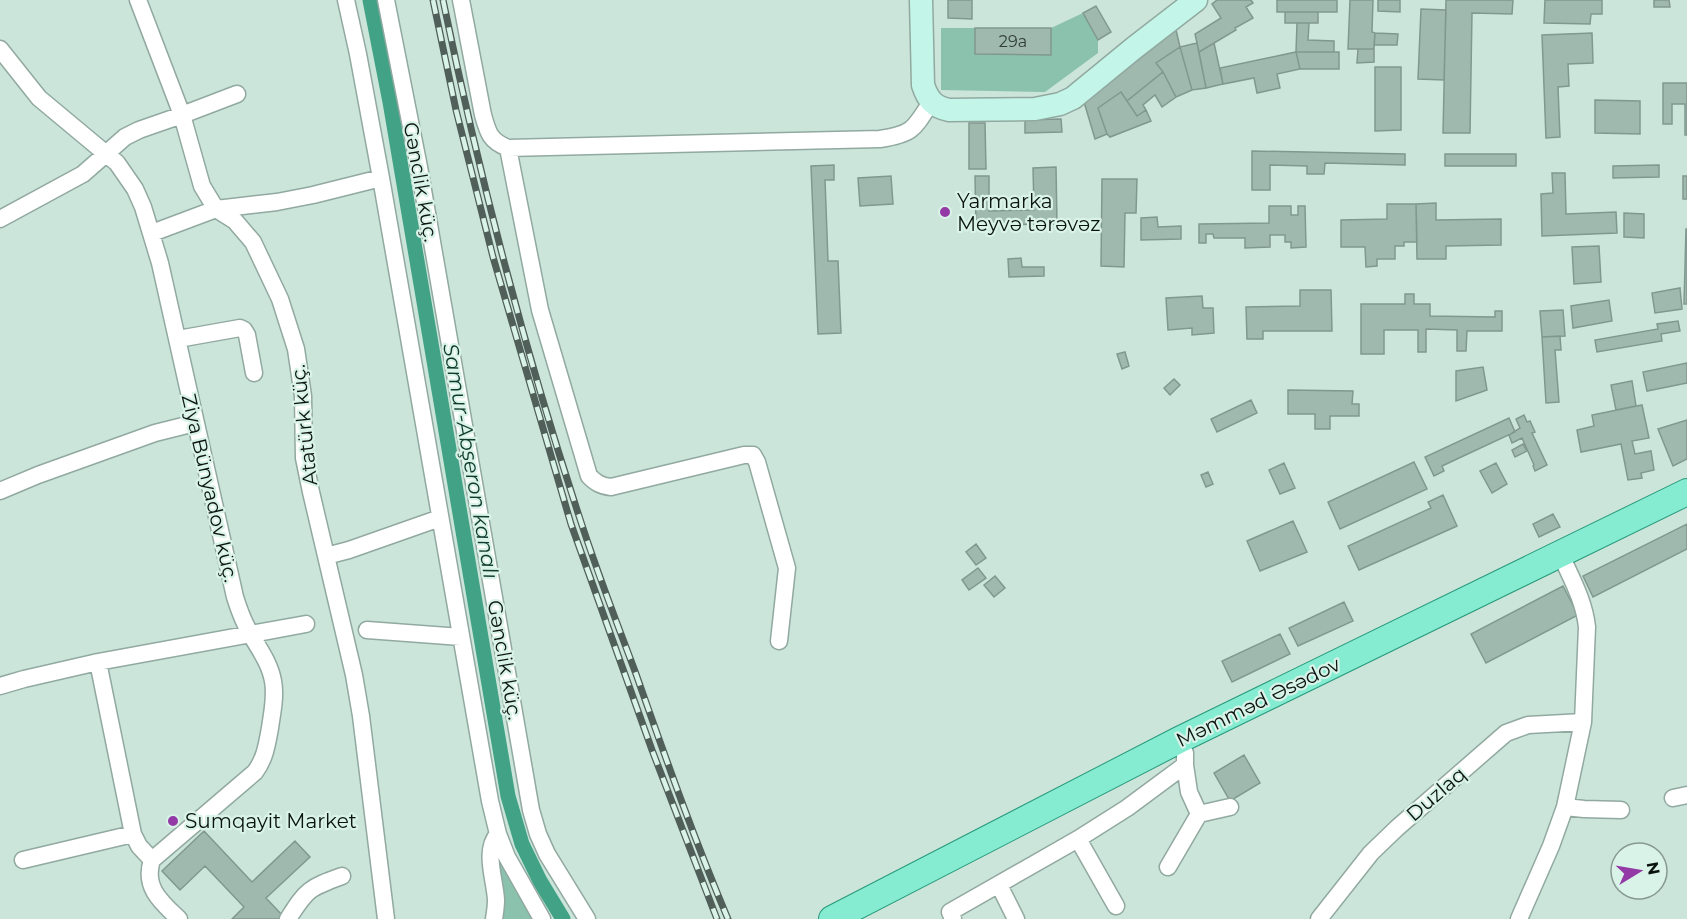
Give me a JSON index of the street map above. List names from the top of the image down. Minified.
{"streets":{"main road":["Məmməd Əsədov"],"street":["Gənclik küç.","Atatürk küç.","Ziya Bünyadov küç.","Duzlaq"]},"water":["Samur-Abşeron kanalı"],"places":["Yarmarka Meyvә tәrәvәz","Sumqayit Market"],"house_numbers":["29a"],"north":"right"}
